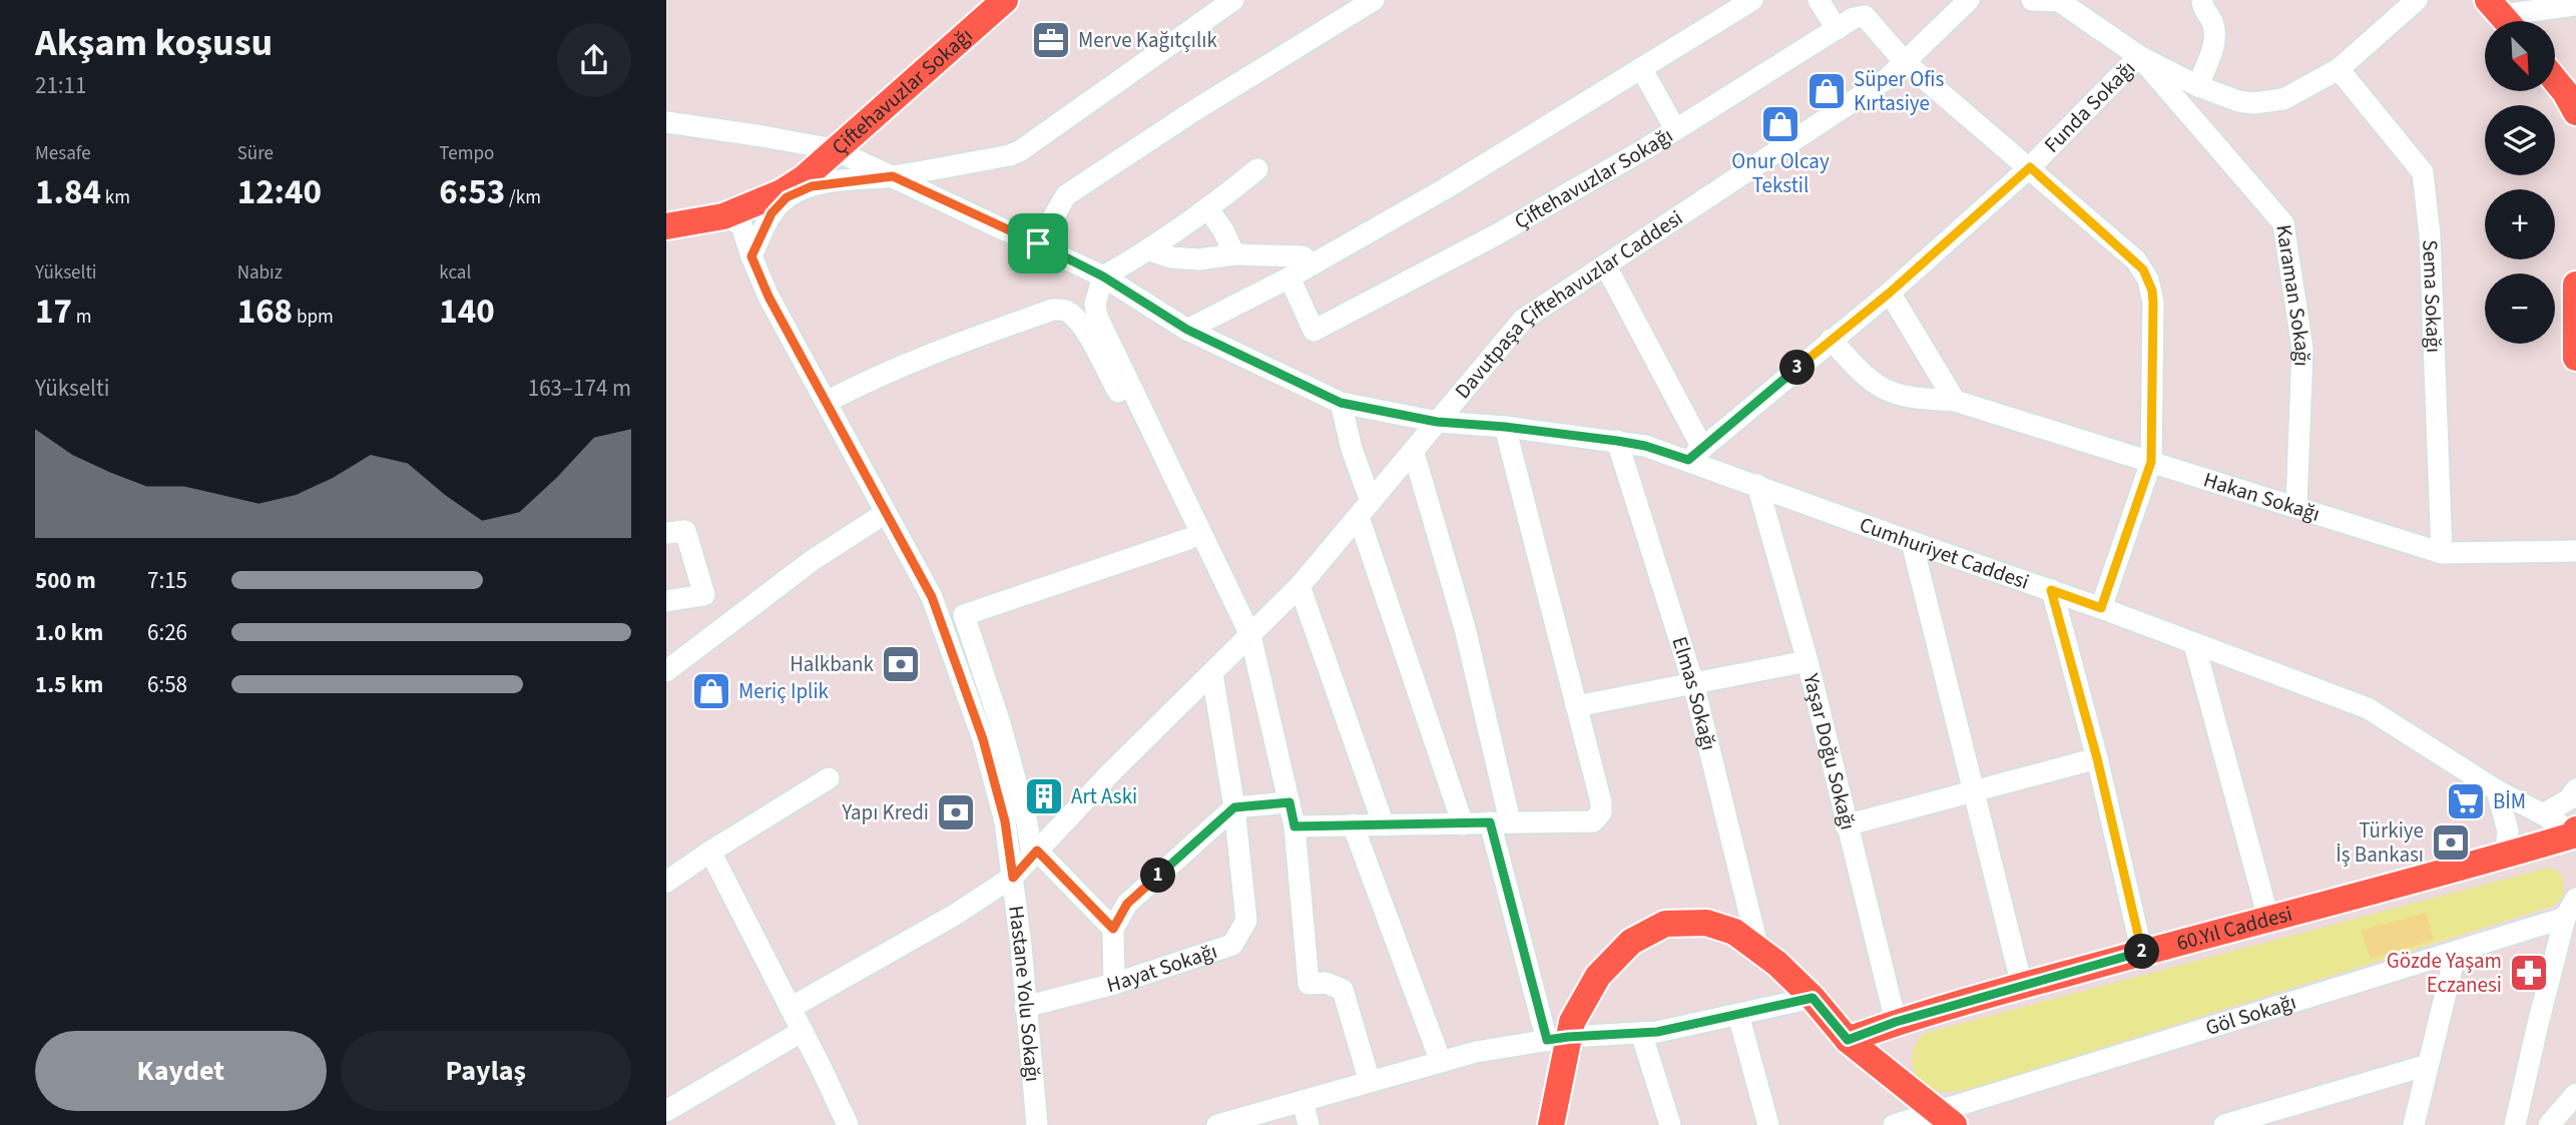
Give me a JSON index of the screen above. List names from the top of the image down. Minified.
{"streets":{"main road":["Çiftehavuzlar Sokağı","60.Yıl Caddesi"],"street":["Funda Sokağı","Sema Sokağı","Karaman Sokağı","Davutpaşa Çiftehavuzlar Caddesi","Hakan Sokağı","Cumhuriyet Caddesi","Elmas Sokağı","Yaşar Doğu Sokağı","Hayat Sokağı","Hastane Yolu Sokağı","Göl Sokağı"]},"crossings":[["Çiftehavuzlar Sokağı","Davutpaşa Çiftehavuzlar Caddesi"],["Çiftehavuzlar Sokağı","Cumhuriyet Caddesi"],["Çiftehavuzlar Sokağı","Hastane Yolu Sokağı"],["Funda Sokağı","Karaman Sokağı"],["Funda Sokağı","Hakan Sokağı"],["Funda Sokağı","Cumhuriyet Caddesi"],["Sema Sokağı","Hakan Sokağı"],["Karaman Sokağı","Hakan Sokağı"],["Davutpaşa Çiftehavuzlar Caddesi","Cumhuriyet Caddesi"],["Davutpaşa Çiftehavuzlar Caddesi","Hayat Sokağı"],["Davutpaşa Çiftehavuzlar Caddesi","Hastane Yolu Sokağı"],["Cumhuriyet Caddesi","Elmas Sokağı"],["Cumhuriyet Caddesi","Yaşar Doğu Sokağı"],["Cumhuriyet Caddesi","60.Yıl Caddesi"],["Yaşar Doğu Sokağı","60.Yıl Caddesi"],["Hayat Sokağı","Hastane Yolu Sokağı"]],"places":{"office":["Merve Kağıtçılık"],"shop":["Süper Ofis Kırtasiye","Onur Olcay Tekstil","Meriç Iplik"],"bank":["Halkbank","Yapı Kredi","Türkiye İş Bankası"],"building":["Art Aski"],"supermarket":["BİM"],"pharmacy":["Gözde Yaşam Eczanesi"]},"north":"bottom right","page":{"heading":["Akşam koşusu","21:11"],"map_buttons":["+","−"],"stats":[["Mesafe","1.84 km"],["Süre","12:40"],["Tempo","6:53 /km"],["Yükselti","17 m"],["Nabız","168 bpm"],["kcal","140"]],"pins":["3","1","2"],"chart":["Yükselti","163–174 m"],"list":[{"name":"500 m","note":"7:15"},{"name":"1.0 km","note":"6:26"},{"name":"1.5 km","note":"6:58"}],"buttons":["Kaydet","Paylaş"]}}
